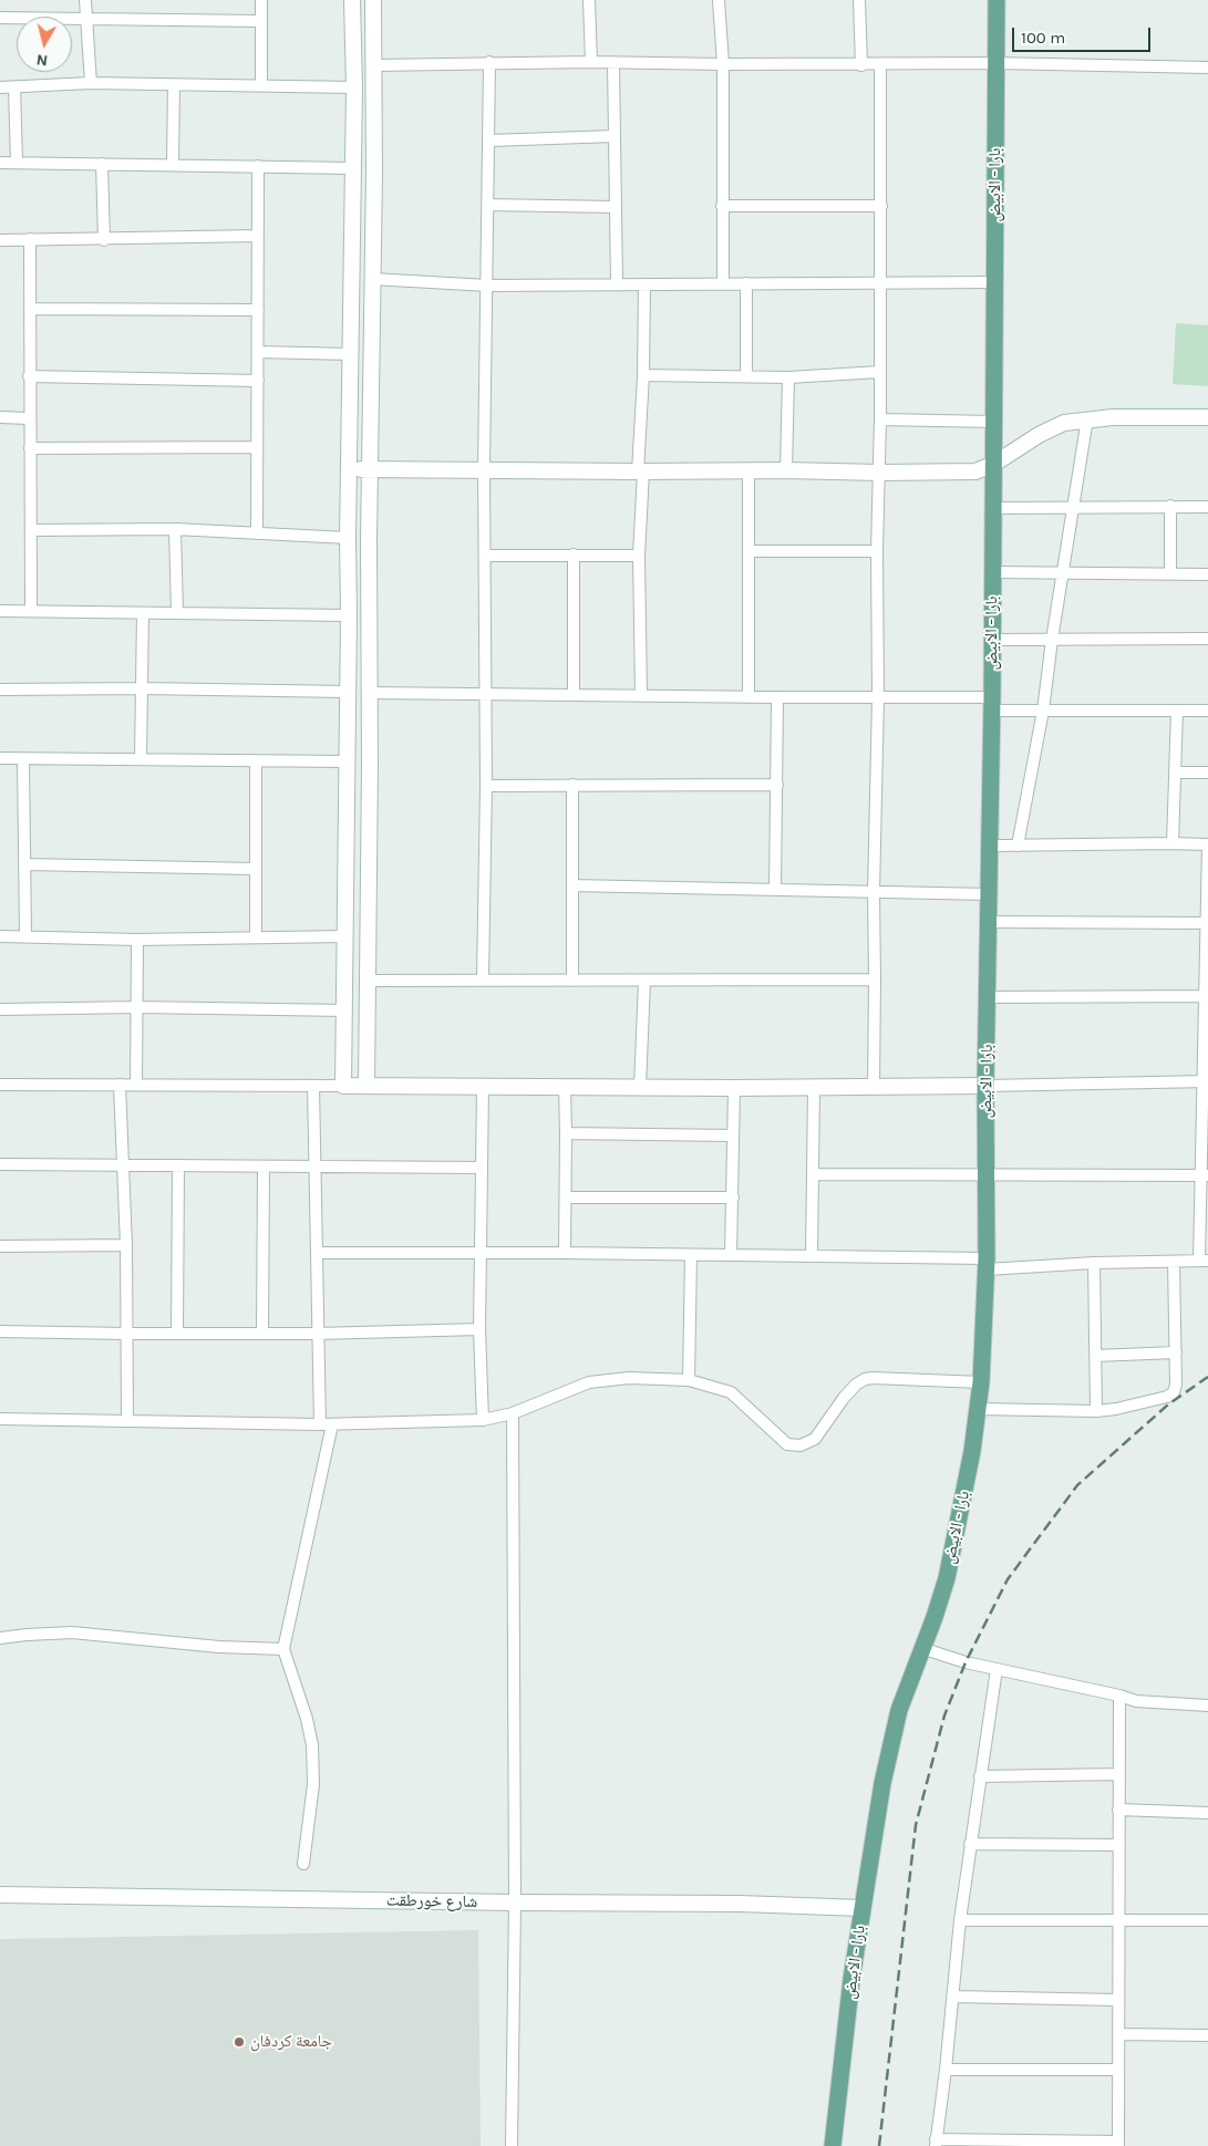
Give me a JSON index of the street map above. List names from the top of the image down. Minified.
{"streets":{"main road":["بارا - الابيض","شارع خورطقت"]},"crossings":[["بارا - الابيض","شارع خورطقت"]],"places":["جامعة كردفان"],"scale_bar":"100 m","north":"bottom"}
